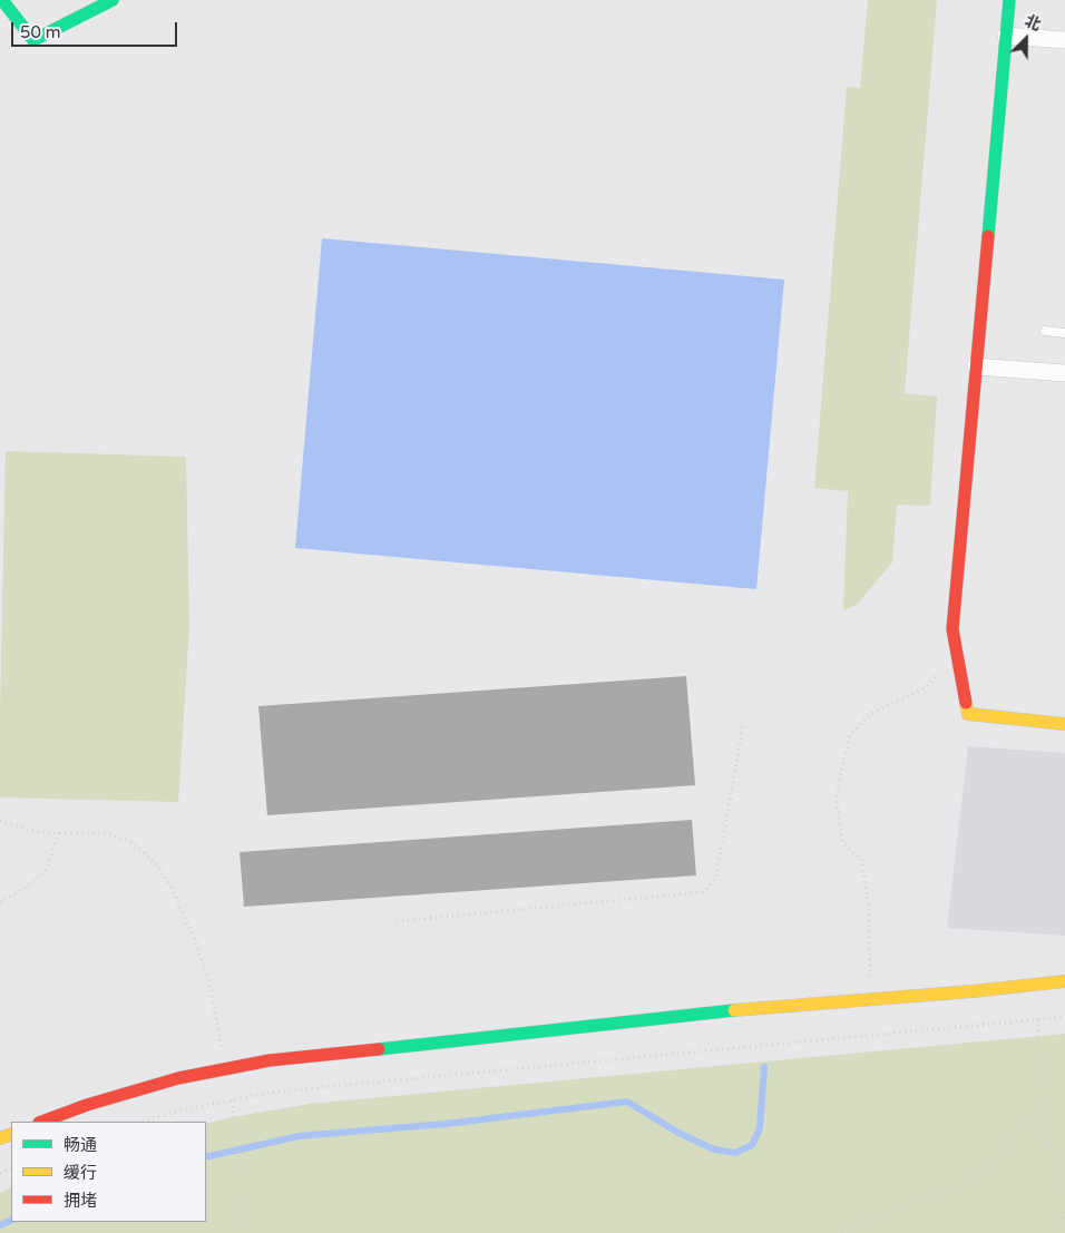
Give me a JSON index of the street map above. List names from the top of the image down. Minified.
{"legend":["畅通","缓行","拥堵"],"scale_bar":"50 m","north":"top right"}
